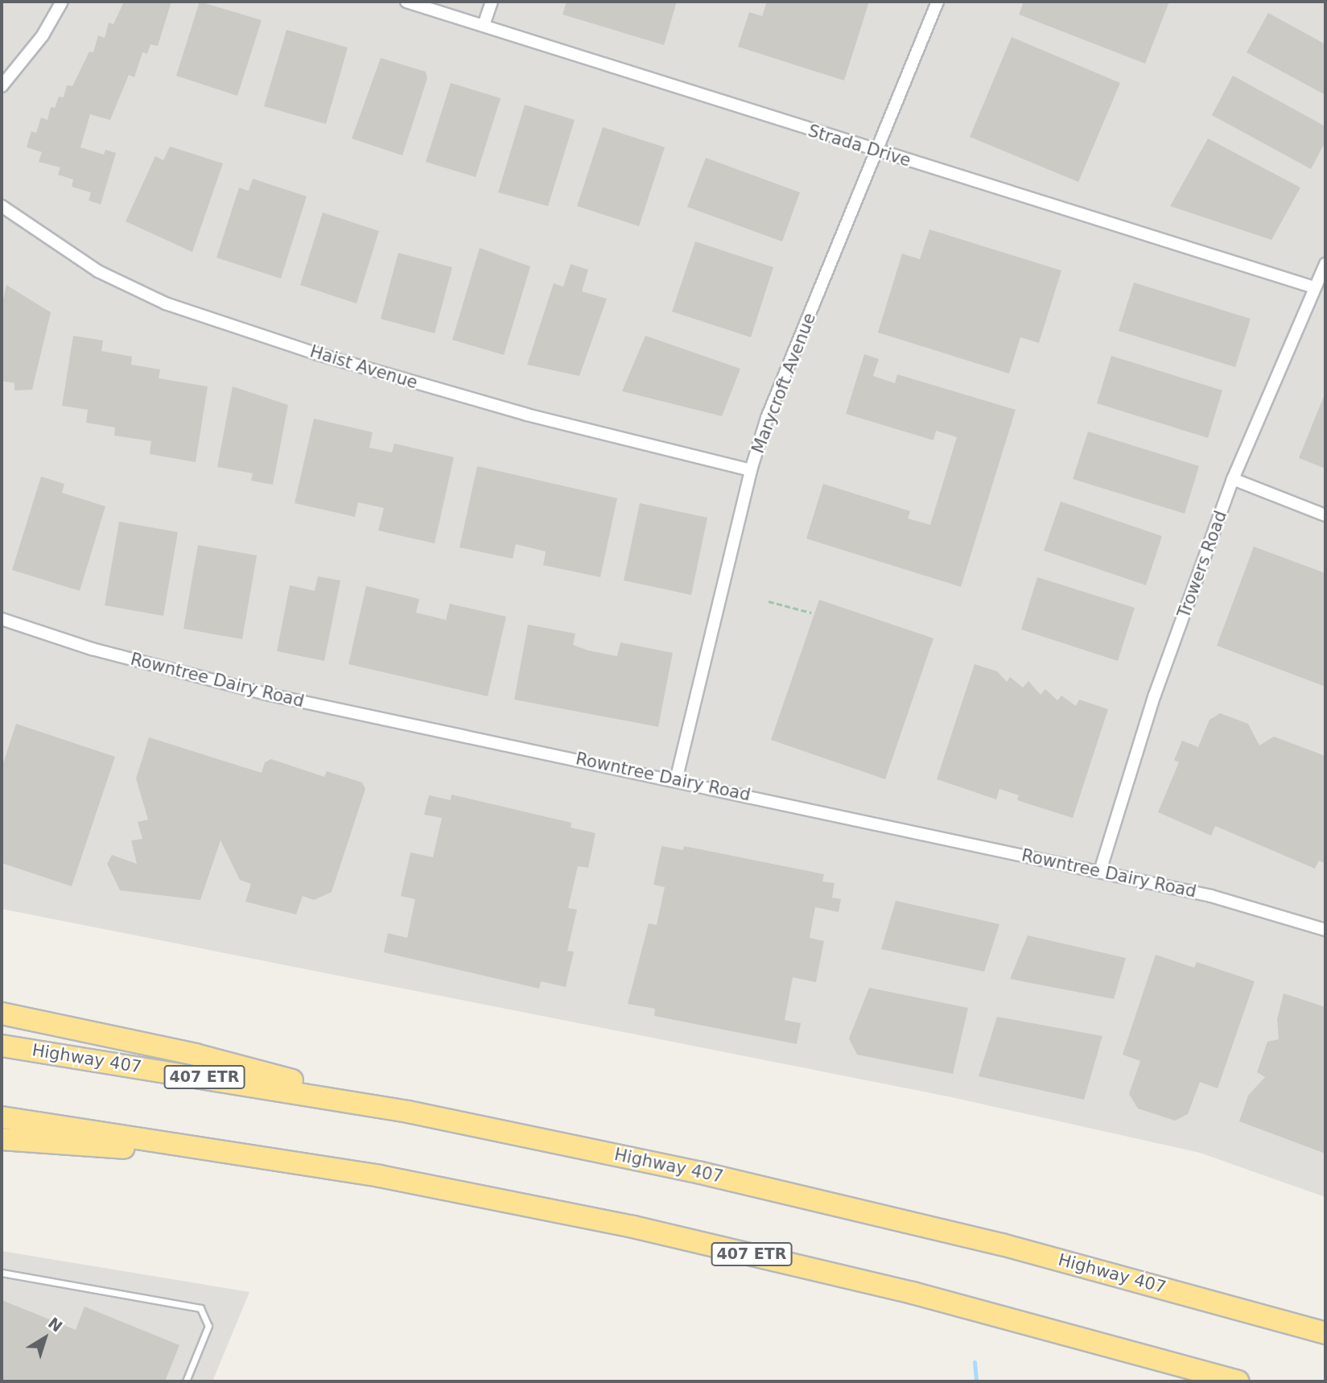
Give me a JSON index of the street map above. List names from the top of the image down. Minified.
{"streets":{"highway":["Highway 407","407 ETR"],"street":["Strada Drive","Haist Avenue","Marycroft Avenue","Trowers Road","Rowntree Dairy Road"]},"crossings":[["Strada Drive","Marycroft Avenue"],["Strada Drive","Trowers Road"],["Haist Avenue","Marycroft Avenue"],["Marycroft Avenue","Rowntree Dairy Road"],["Trowers Road","Rowntree Dairy Road"]],"north":"top right"}
